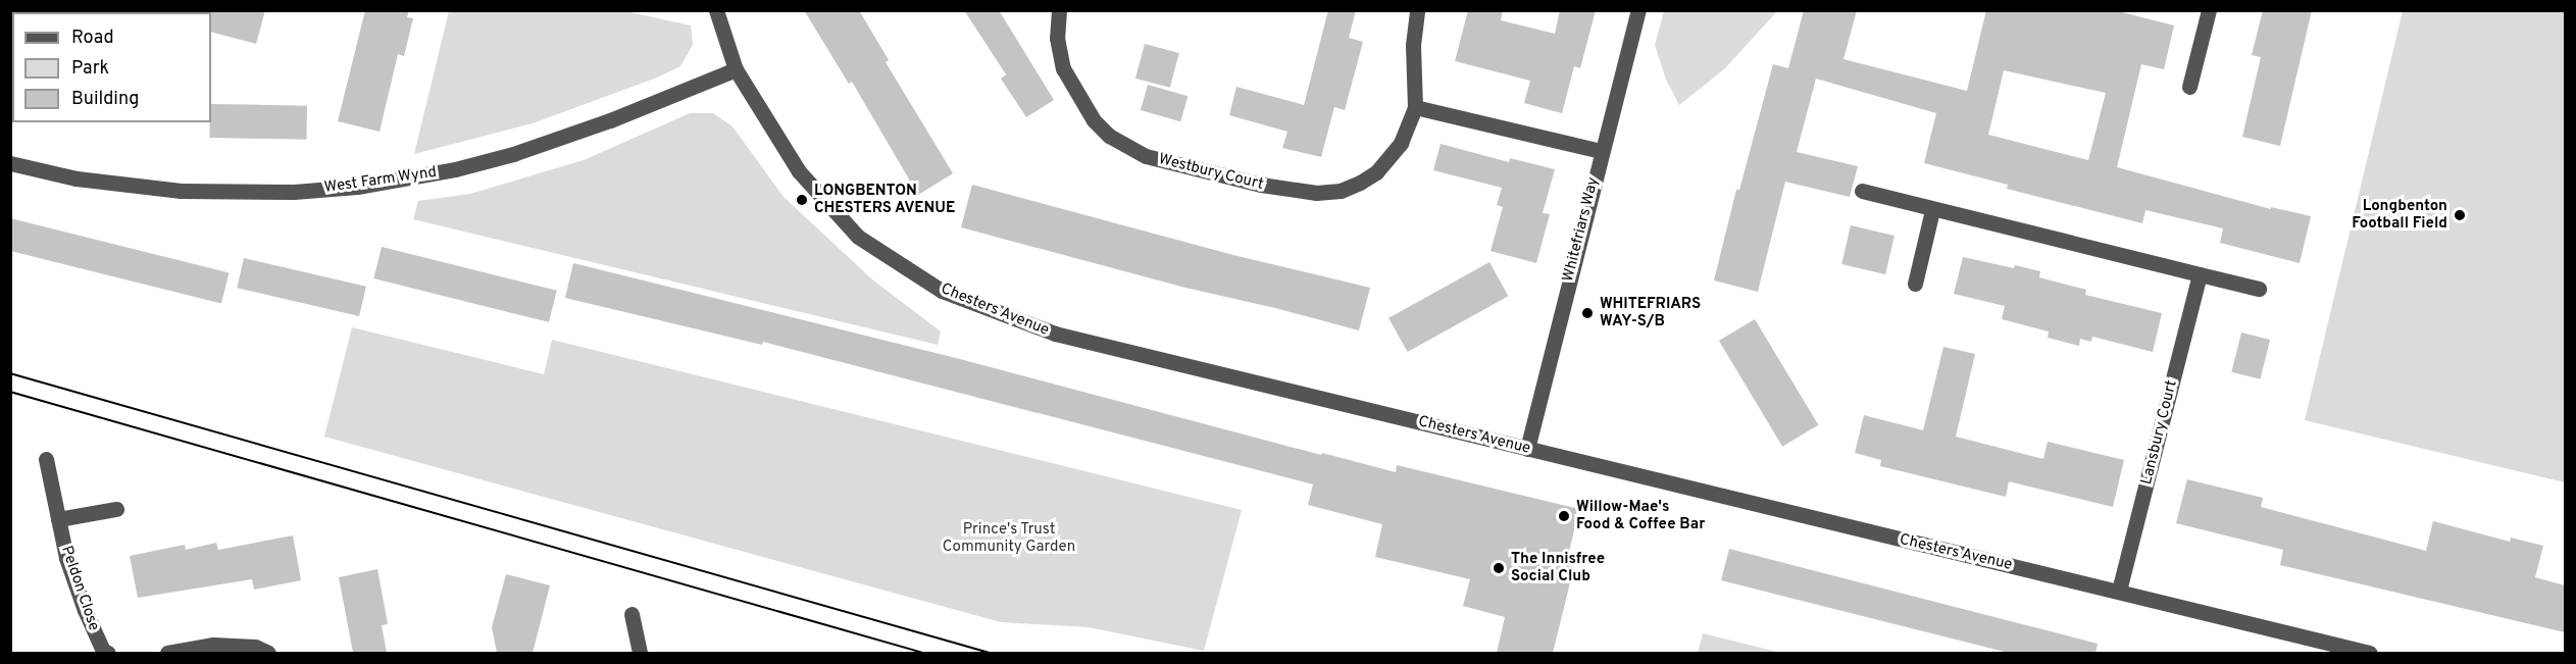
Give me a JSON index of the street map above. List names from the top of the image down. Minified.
{"streets":{"street":["Westbury Court","West Farm Wynd","Whitefriars Way","Chesters Avenue","Lansbury Court","Peldon Close"]},"crossings":[["West Farm Wynd","Chesters Avenue"],["Whitefriars Way","Chesters Avenue"],["Chesters Avenue","Lansbury Court"]],"parks":["Prince's Trust Community Garden"],"places":["LONGBENTON CHESTERS AVENUE","Longbenton Football Field","WHITEFRIARS WAY-S/B","Willow-Mae's Food & Coffee Bar","The Innisfree Social Club"],"legend":["Road","Park","Building"]}
